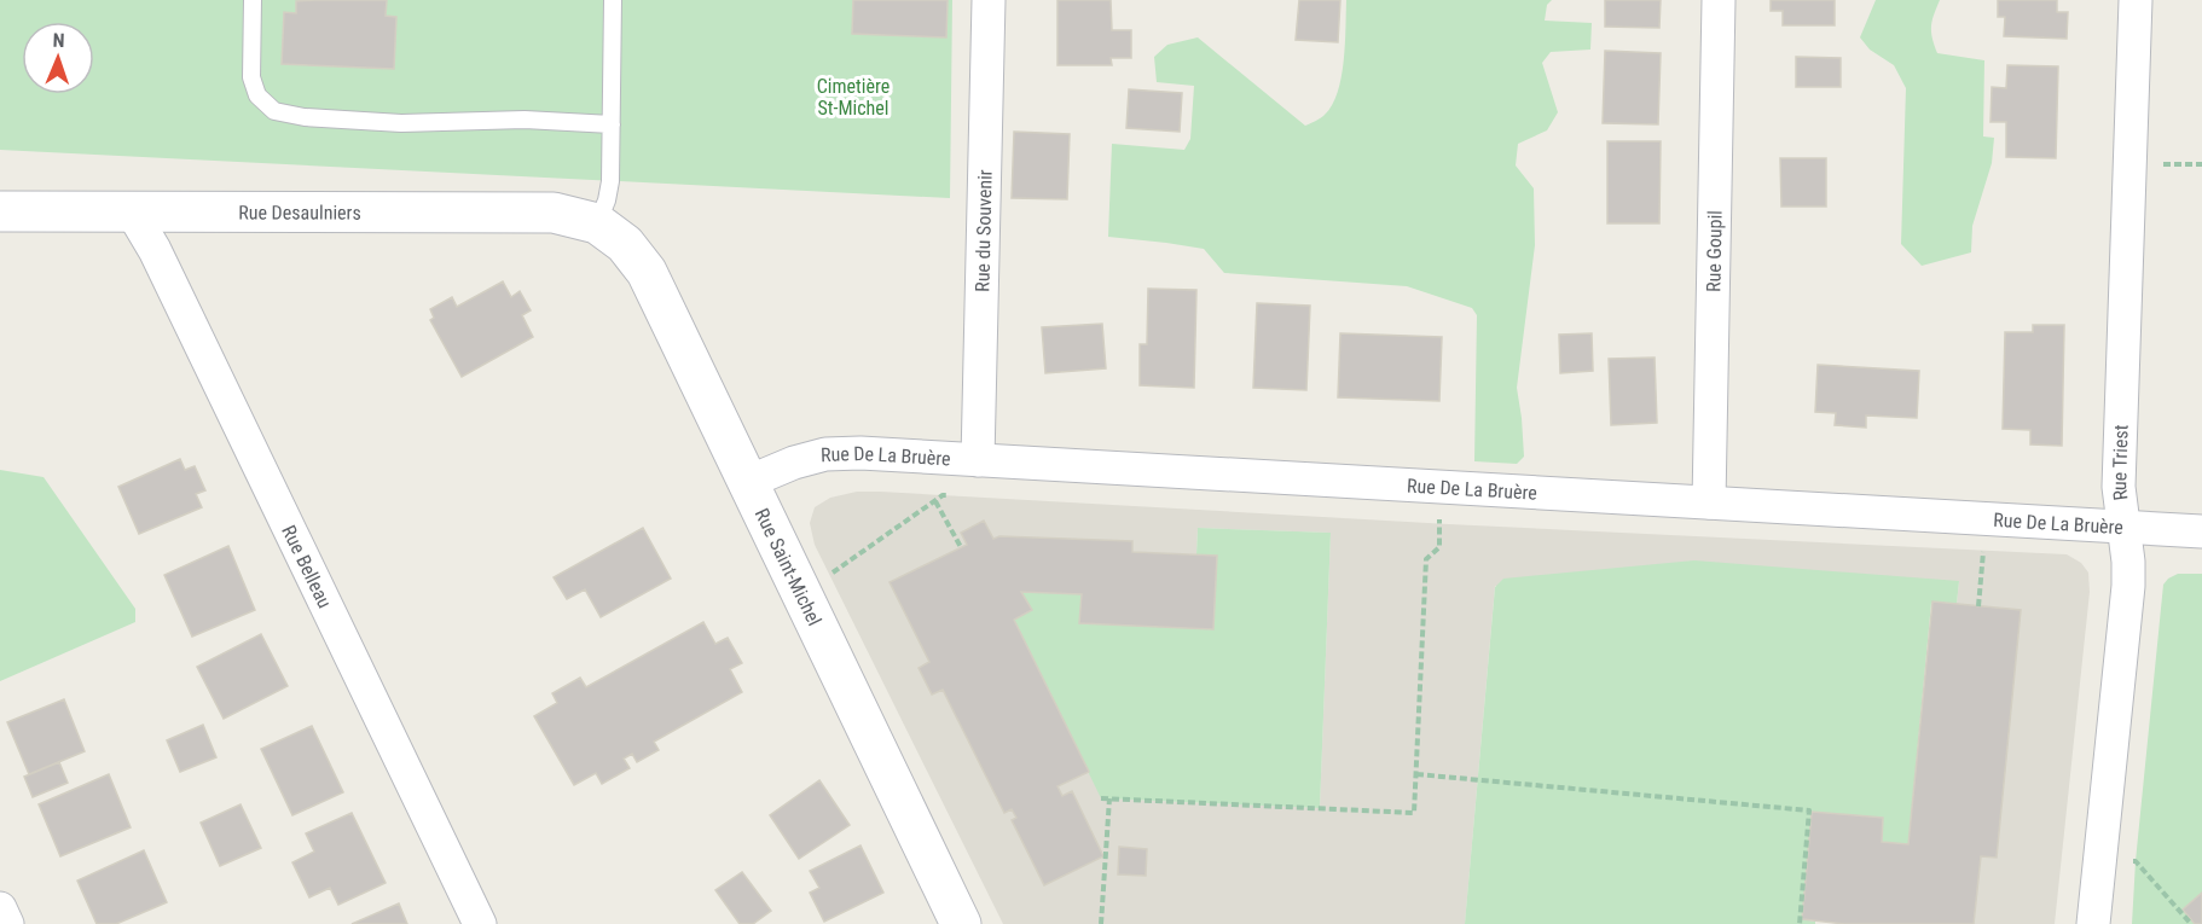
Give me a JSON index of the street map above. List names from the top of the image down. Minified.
{"streets":{"street":["Rue Desaulniers","Rue du Souvenir","Rue Goupil","Rue De La Bruère","Rue Triest","Rue Belleau","Rue Saint-Michel"]},"crossings":[["Rue Desaulniers","Rue Belleau"],["Rue Desaulniers","Rue Saint-Michel"],["Rue du Souvenir","Rue De La Bruère"],["Rue Goupil","Rue De La Bruère"],["Rue De La Bruère","Rue Triest"],["Rue De La Bruère","Rue Saint-Michel"]],"parks":["Cimetière St-Michel"],"north":"top"}
